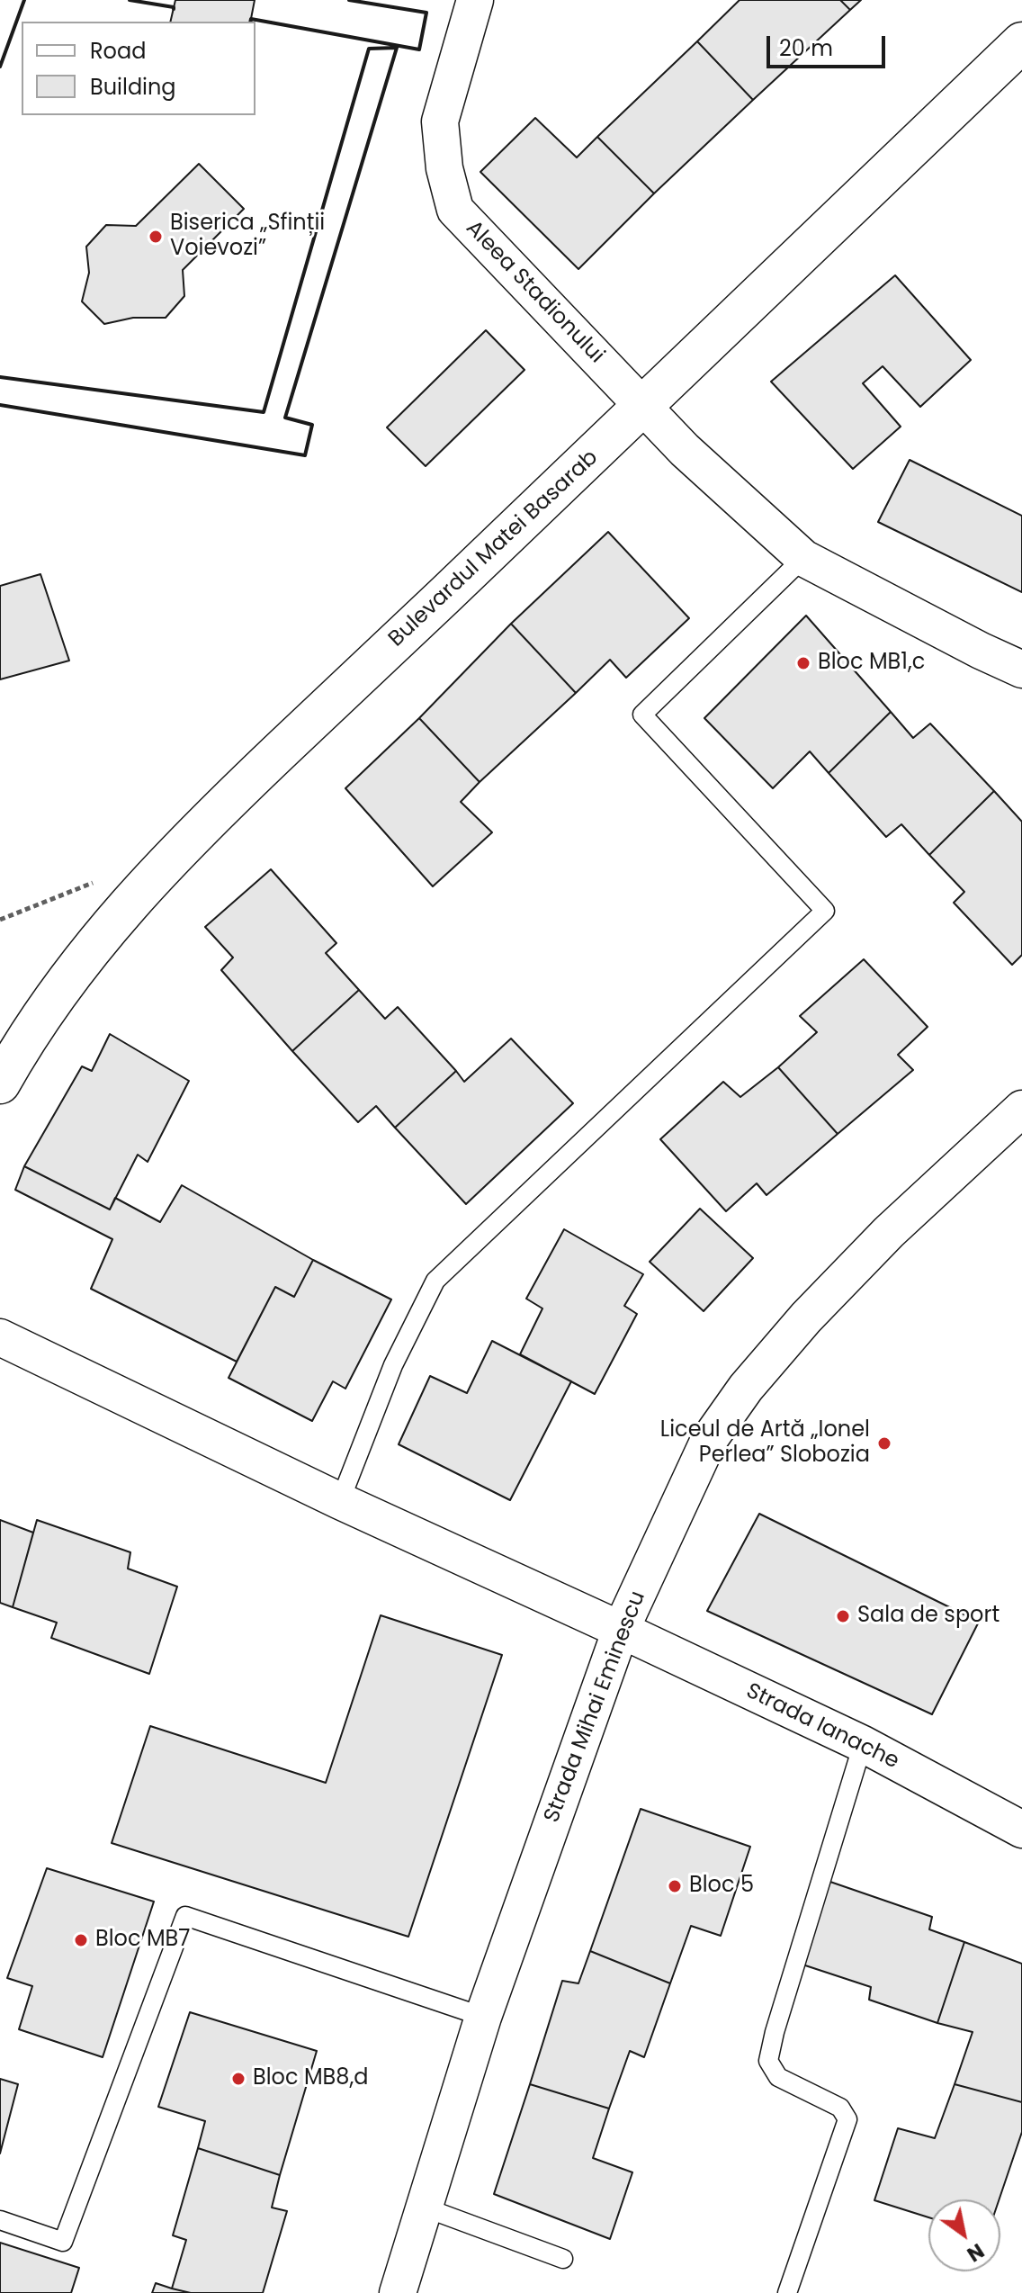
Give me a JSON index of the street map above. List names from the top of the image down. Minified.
{"streets":{"main road":["Bulevardul Matei Basarab"],"street":["Aleea Stadionului","Strada Mihai Eminescu","Strada Ianache"]},"crossings":[["Aleea Stadionului","Bulevardul Matei Basarab"],["Strada Mihai Eminescu","Strada Ianache"]],"places":["Biserica „Sfinții Voievozi”","Bloc MB1,c","Liceul de Artă „Ionel Perlea” Slobozia","Sala de sport","Bloc 5","Bloc MB7","Bloc MB8,d"],"legend":["Road","Building"],"scale_bar":"20 m","north":"bottom right"}
